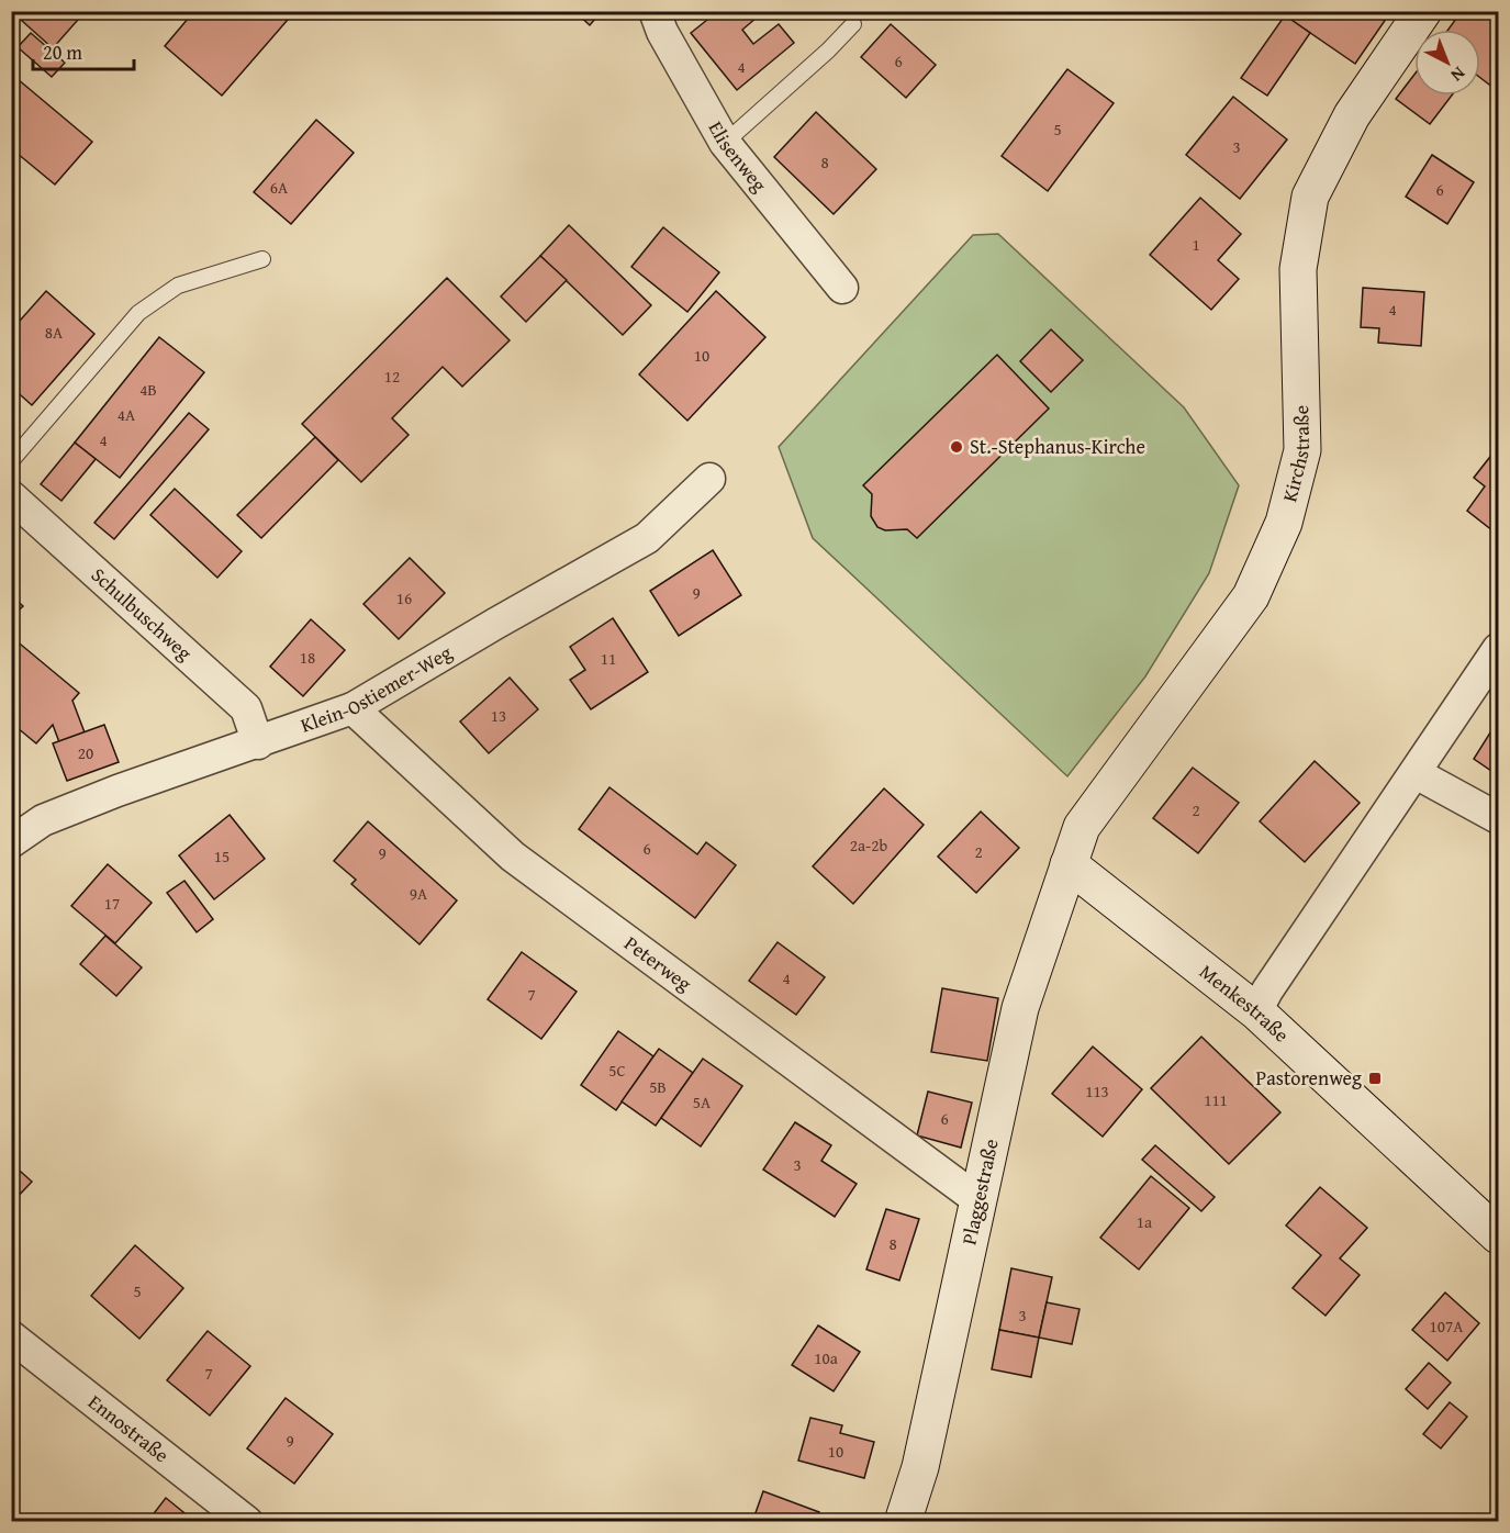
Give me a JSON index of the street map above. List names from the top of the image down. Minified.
{"streets":{"street":["Elisenweg","Kirchstraße","Schulbuschweg","Klein-Ostiemer-Weg","Peterweg","Menkestraße","Plaggestraße","Ennostraße"]},"crossings":[["Kirchstraße","Menkestraße"],["Kirchstraße","Plaggestraße"],["Schulbuschweg","Klein-Ostiemer-Weg"],["Klein-Ostiemer-Weg","Peterweg"],["Peterweg","Plaggestraße"],["Menkestraße","Plaggestraße"]],"places":{"other":["St.-Stephanus-Kirche"],"transit":["Pastorenweg"]},"house_numbers":["6","4","5","3","8","6A","6","1","4","8A","10","12","4B","4A","4","9","16","18","11","13","20","2","2a-2b","6","2","9","15","9A","17","4","7","5C","5B","113","111","5A","6","3","1a","8","5","3","107A","10a","7","9","10"],"scale_bar":"20 m","north":"bottom right"}
